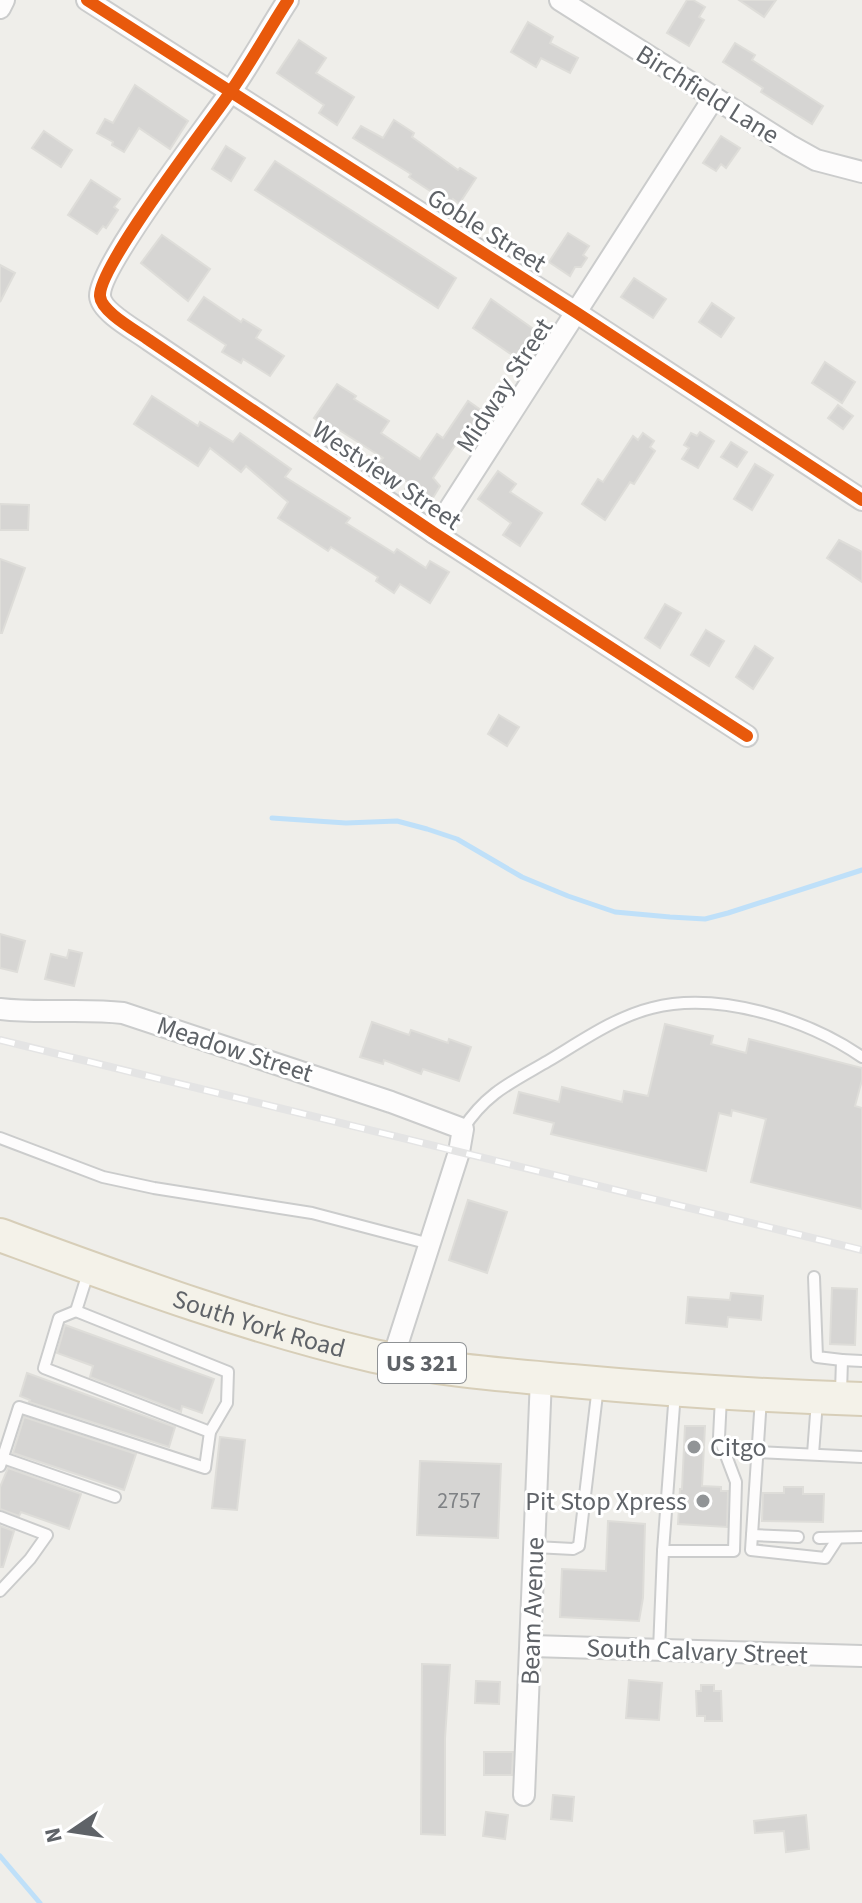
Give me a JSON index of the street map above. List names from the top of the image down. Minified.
{"streets":{"main road":["South York Road","US 321"],"street":["Birchfield Lane","Goble Street","Midway Street","Westview Street","Meadow Street","Beam Avenue","South Calvary Street"]},"crossings":[["Birchfield Lane","Midway Street"],["Goble Street","Midway Street"],["Goble Street","Westview Street"],["Midway Street","Westview Street"],["South York Road","Beam Avenue"],["Beam Avenue","South Calvary Street"]],"places":["Citgo","Pit Stop Xpress"],"house_numbers":["2757"],"north":"left"}
